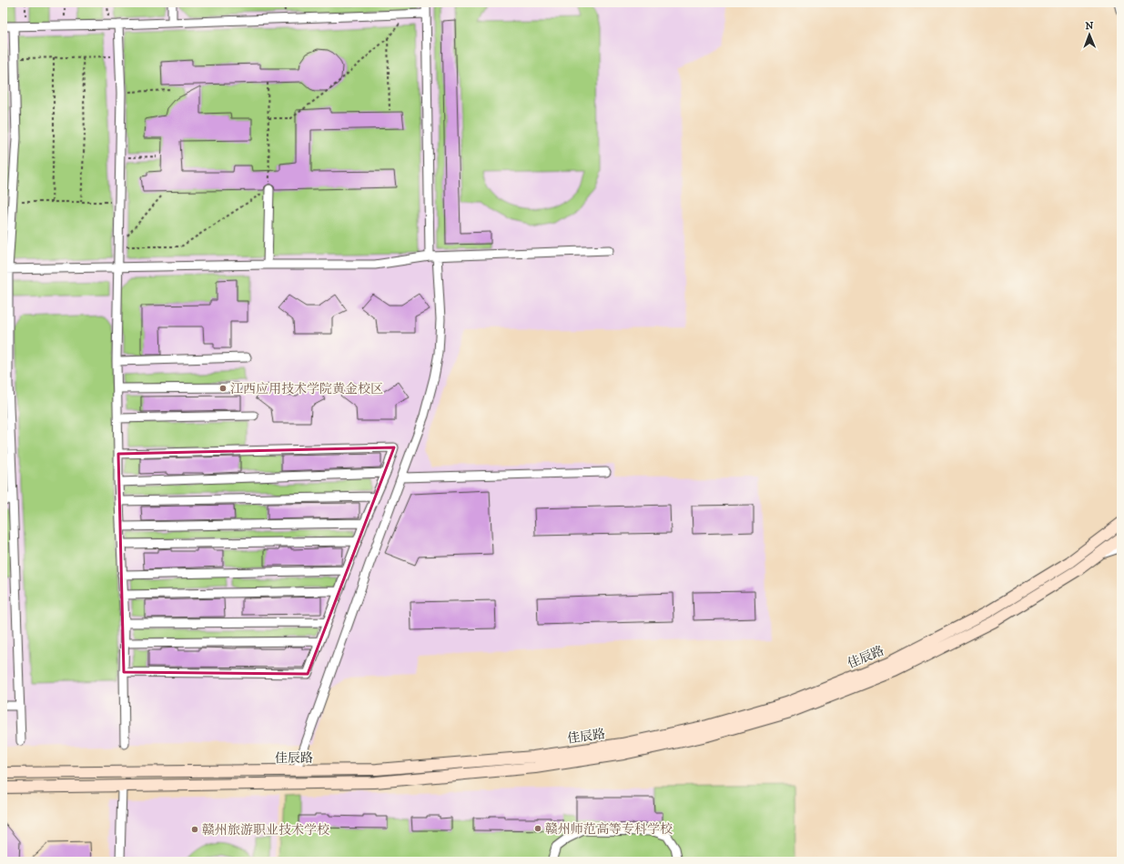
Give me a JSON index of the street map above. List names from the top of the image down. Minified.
{"streets":{"main road":["佳辰路"]},"places":["江西应用技术学院黄金校区","赣州师范高等专科学校","赣州旅游职业技术学校"],"north":"top"}
